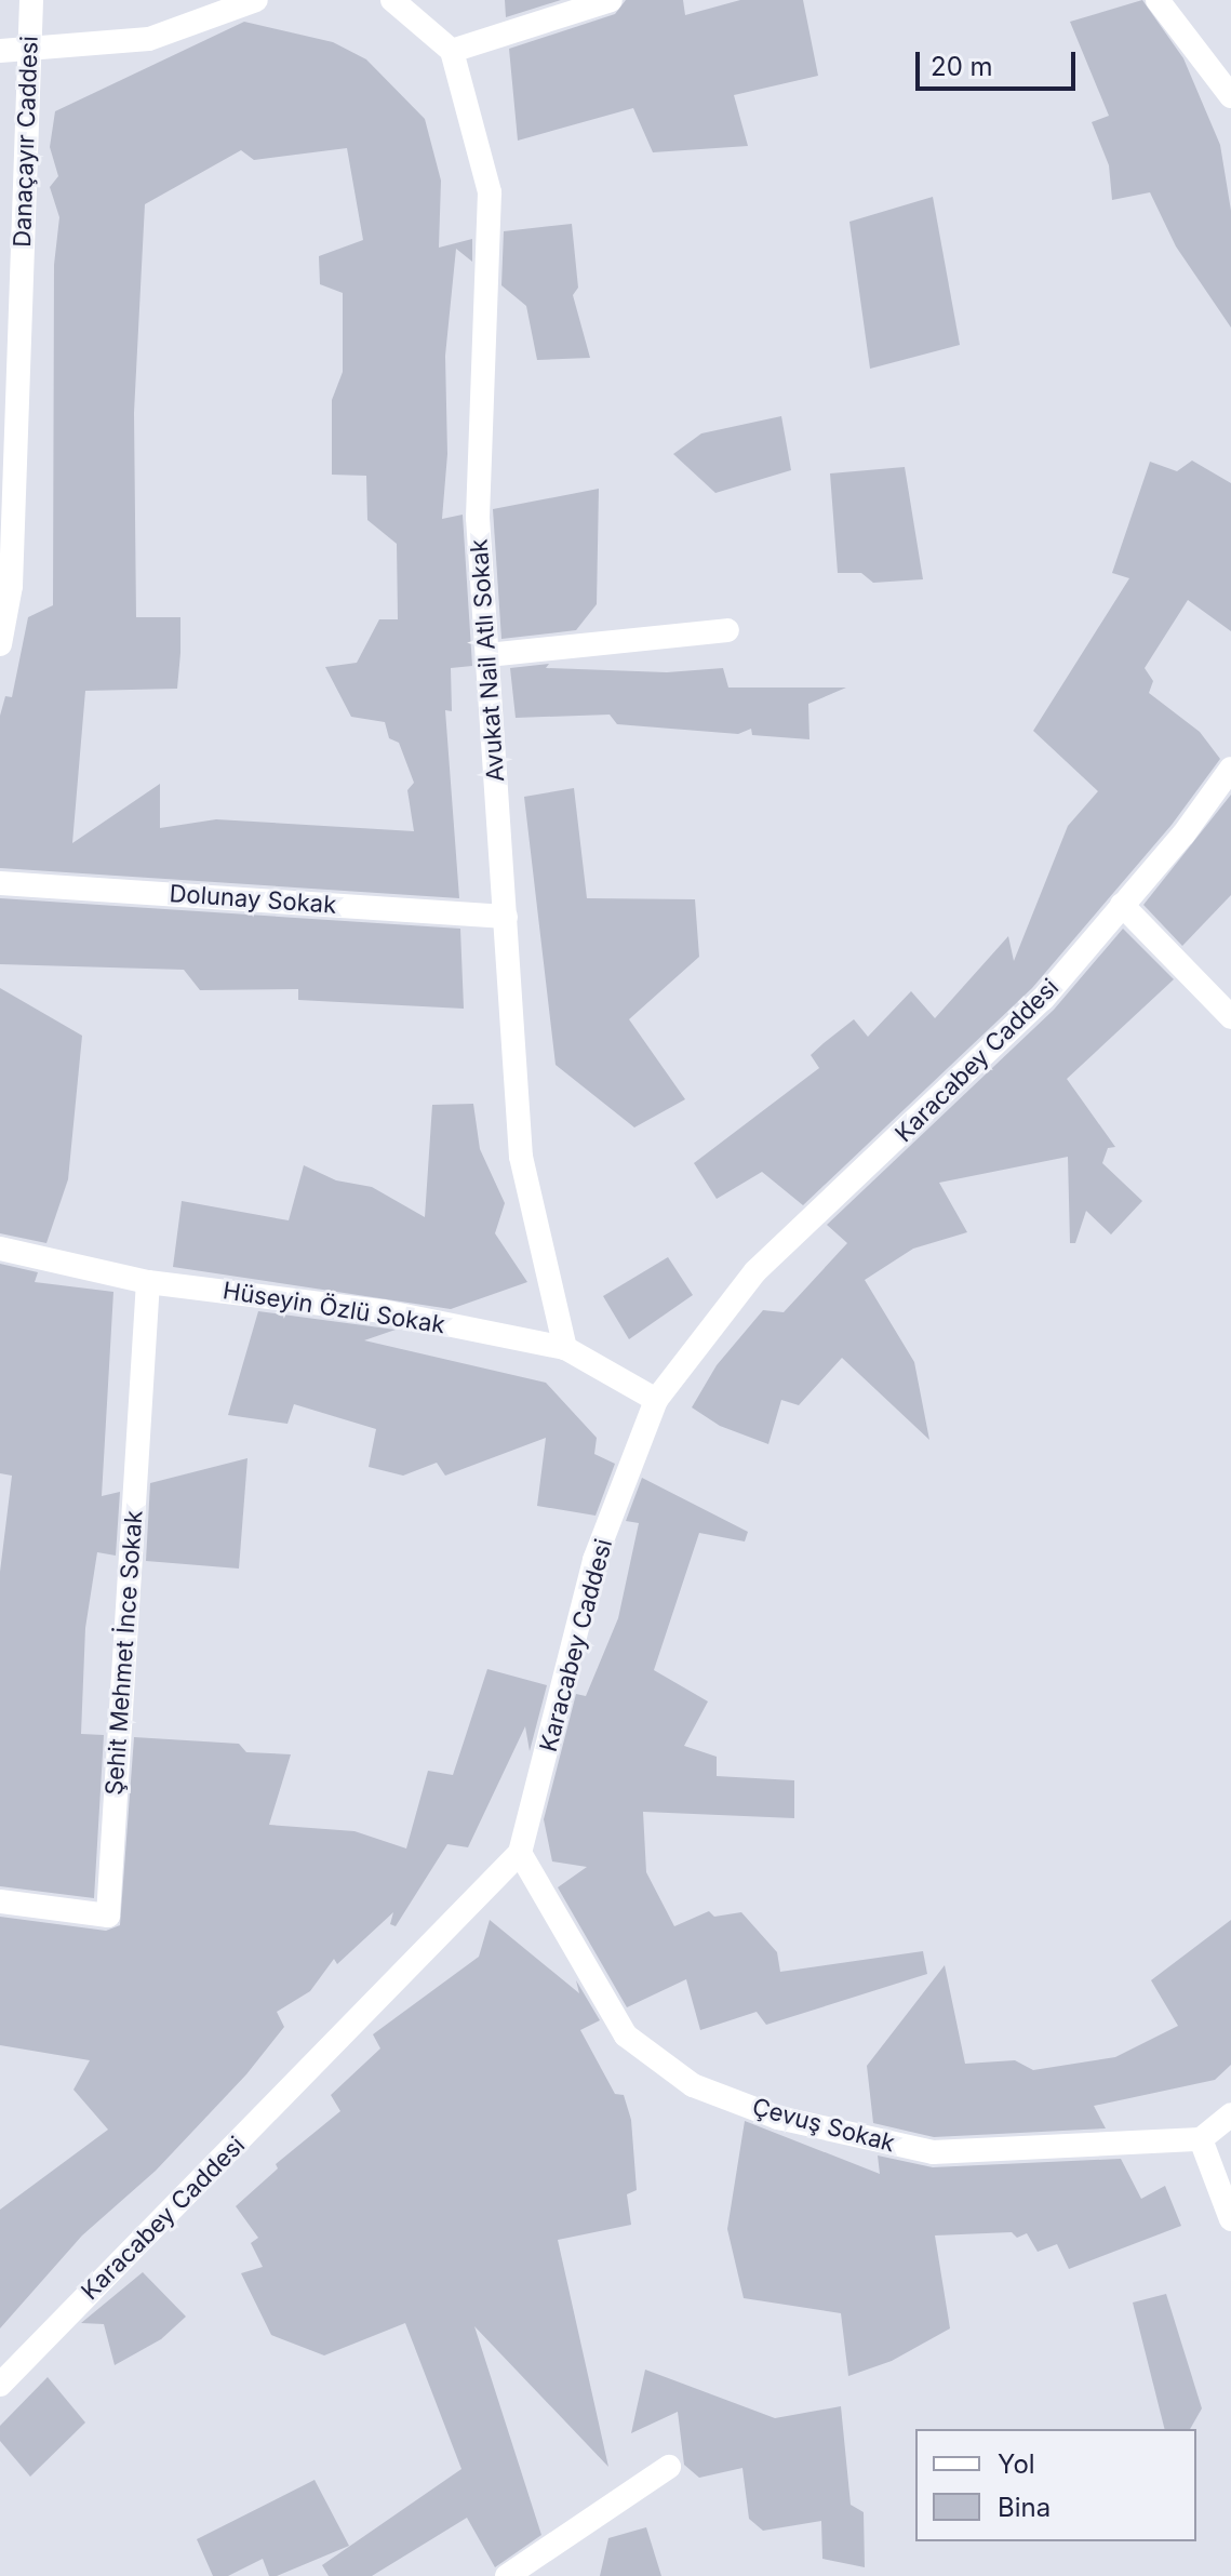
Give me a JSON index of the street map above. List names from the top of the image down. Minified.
{"streets":{"street":["Danaçayır Caddesi","Avukat Nail Atlı Sokak","Dolunay Sokak","Karacabey Caddesi","Hüseyin Özlü Sokak","Şehit Mehmet İnce Sokak","Çevuş Sokak"]},"crossings":[["Avukat Nail Atlı Sokak","Dolunay Sokak"],["Avukat Nail Atlı Sokak","Hüseyin Özlü Sokak"],["Karacabey Caddesi","Hüseyin Özlü Sokak"],["Karacabey Caddesi","Çevuş Sokak"],["Hüseyin Özlü Sokak","Şehit Mehmet İnce Sokak"]],"legend":["Yol","Bina"],"scale_bar":"20 m"}
